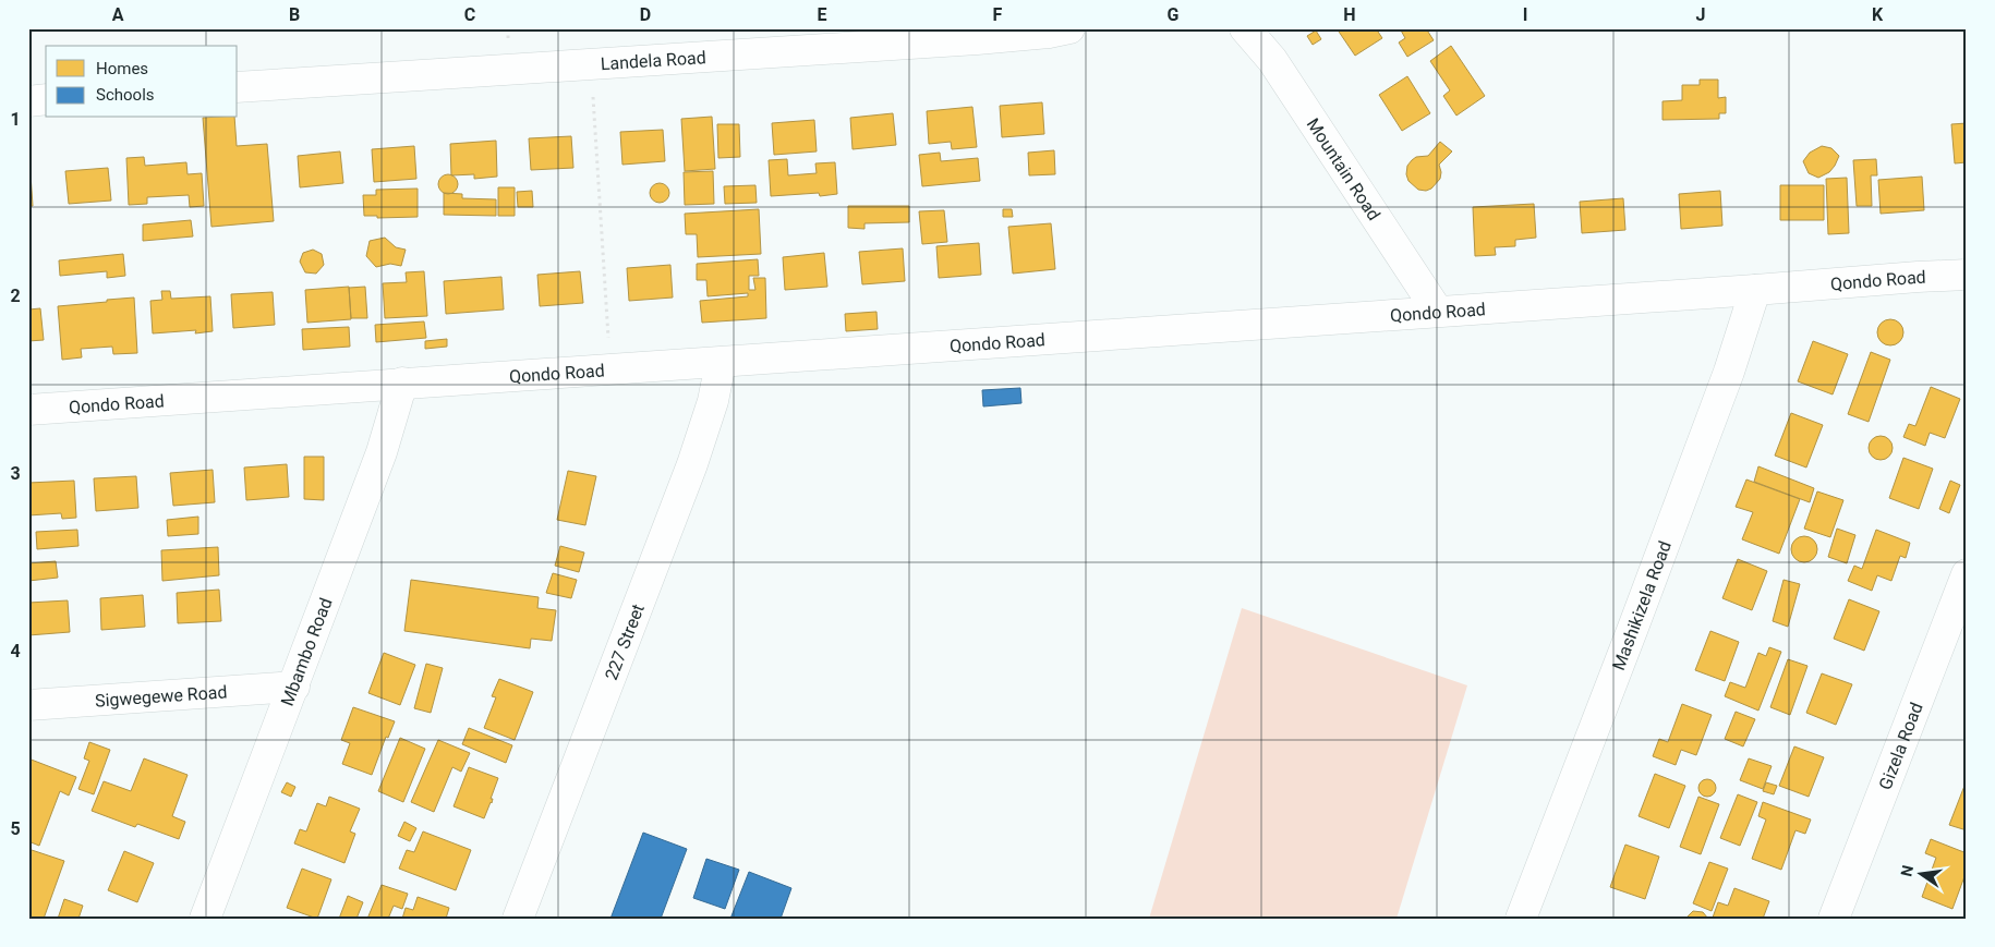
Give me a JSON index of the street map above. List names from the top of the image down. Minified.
{"streets":{"street":["Landela Road","Mountain Road","Qondo Road","Mashikizela Road","227 Street","Mbambo Road","Sigwegewe Road","Gizela Road"]},"crossings":[["Mountain Road","Qondo Road"],["Qondo Road","Mashikizela Road"],["Qondo Road","227 Street"],["Qondo Road","Mbambo Road"],["Mbambo Road","Sigwegewe Road"]],"legend":["Homes","Schools"],"north":"left","grid":{"columns":["A","B","C","D","E","F","G","H","I","J","K"],"rows":["1","2","3","4","5"]}}
